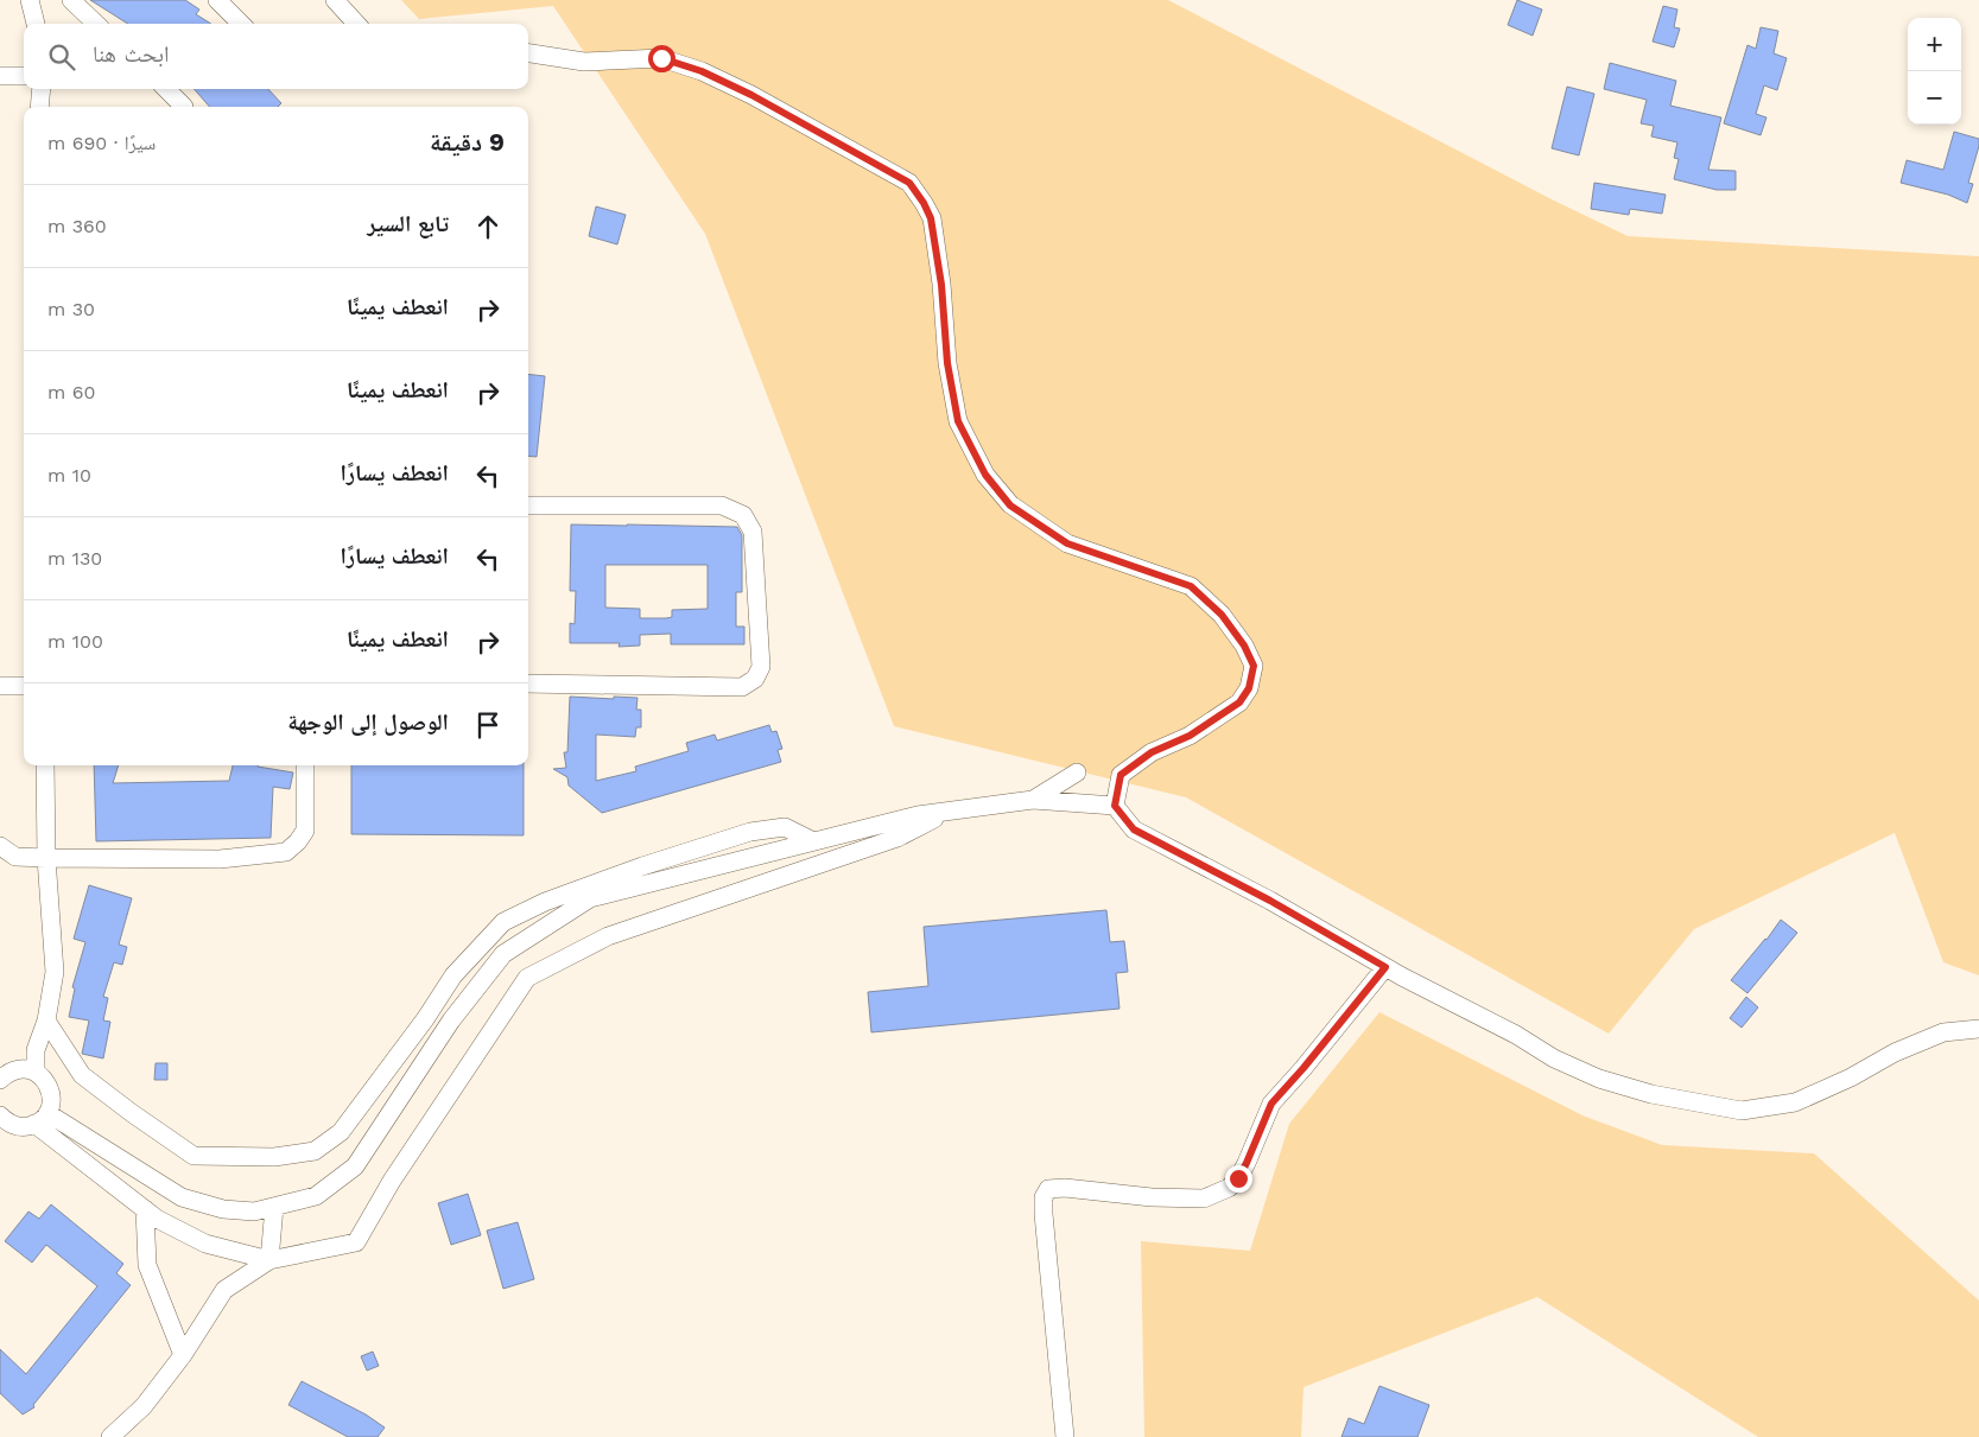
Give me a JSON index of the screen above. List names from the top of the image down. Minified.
{"page":{"map_buttons":["+","−"],"search":"ابحث هنا","heading":["9 دقيقة","سيرًا · 690 m"],"list":[["تابع السير","360 m"],["انعطف يمينًا","30 m"],["انعطف يمينًا","60 m"],["انعطف يسارًا","10 m"],["انعطف يسارًا","130 m"],["انعطف يمينًا","100 m"],"الوصول إلى الوجهة"]}}
